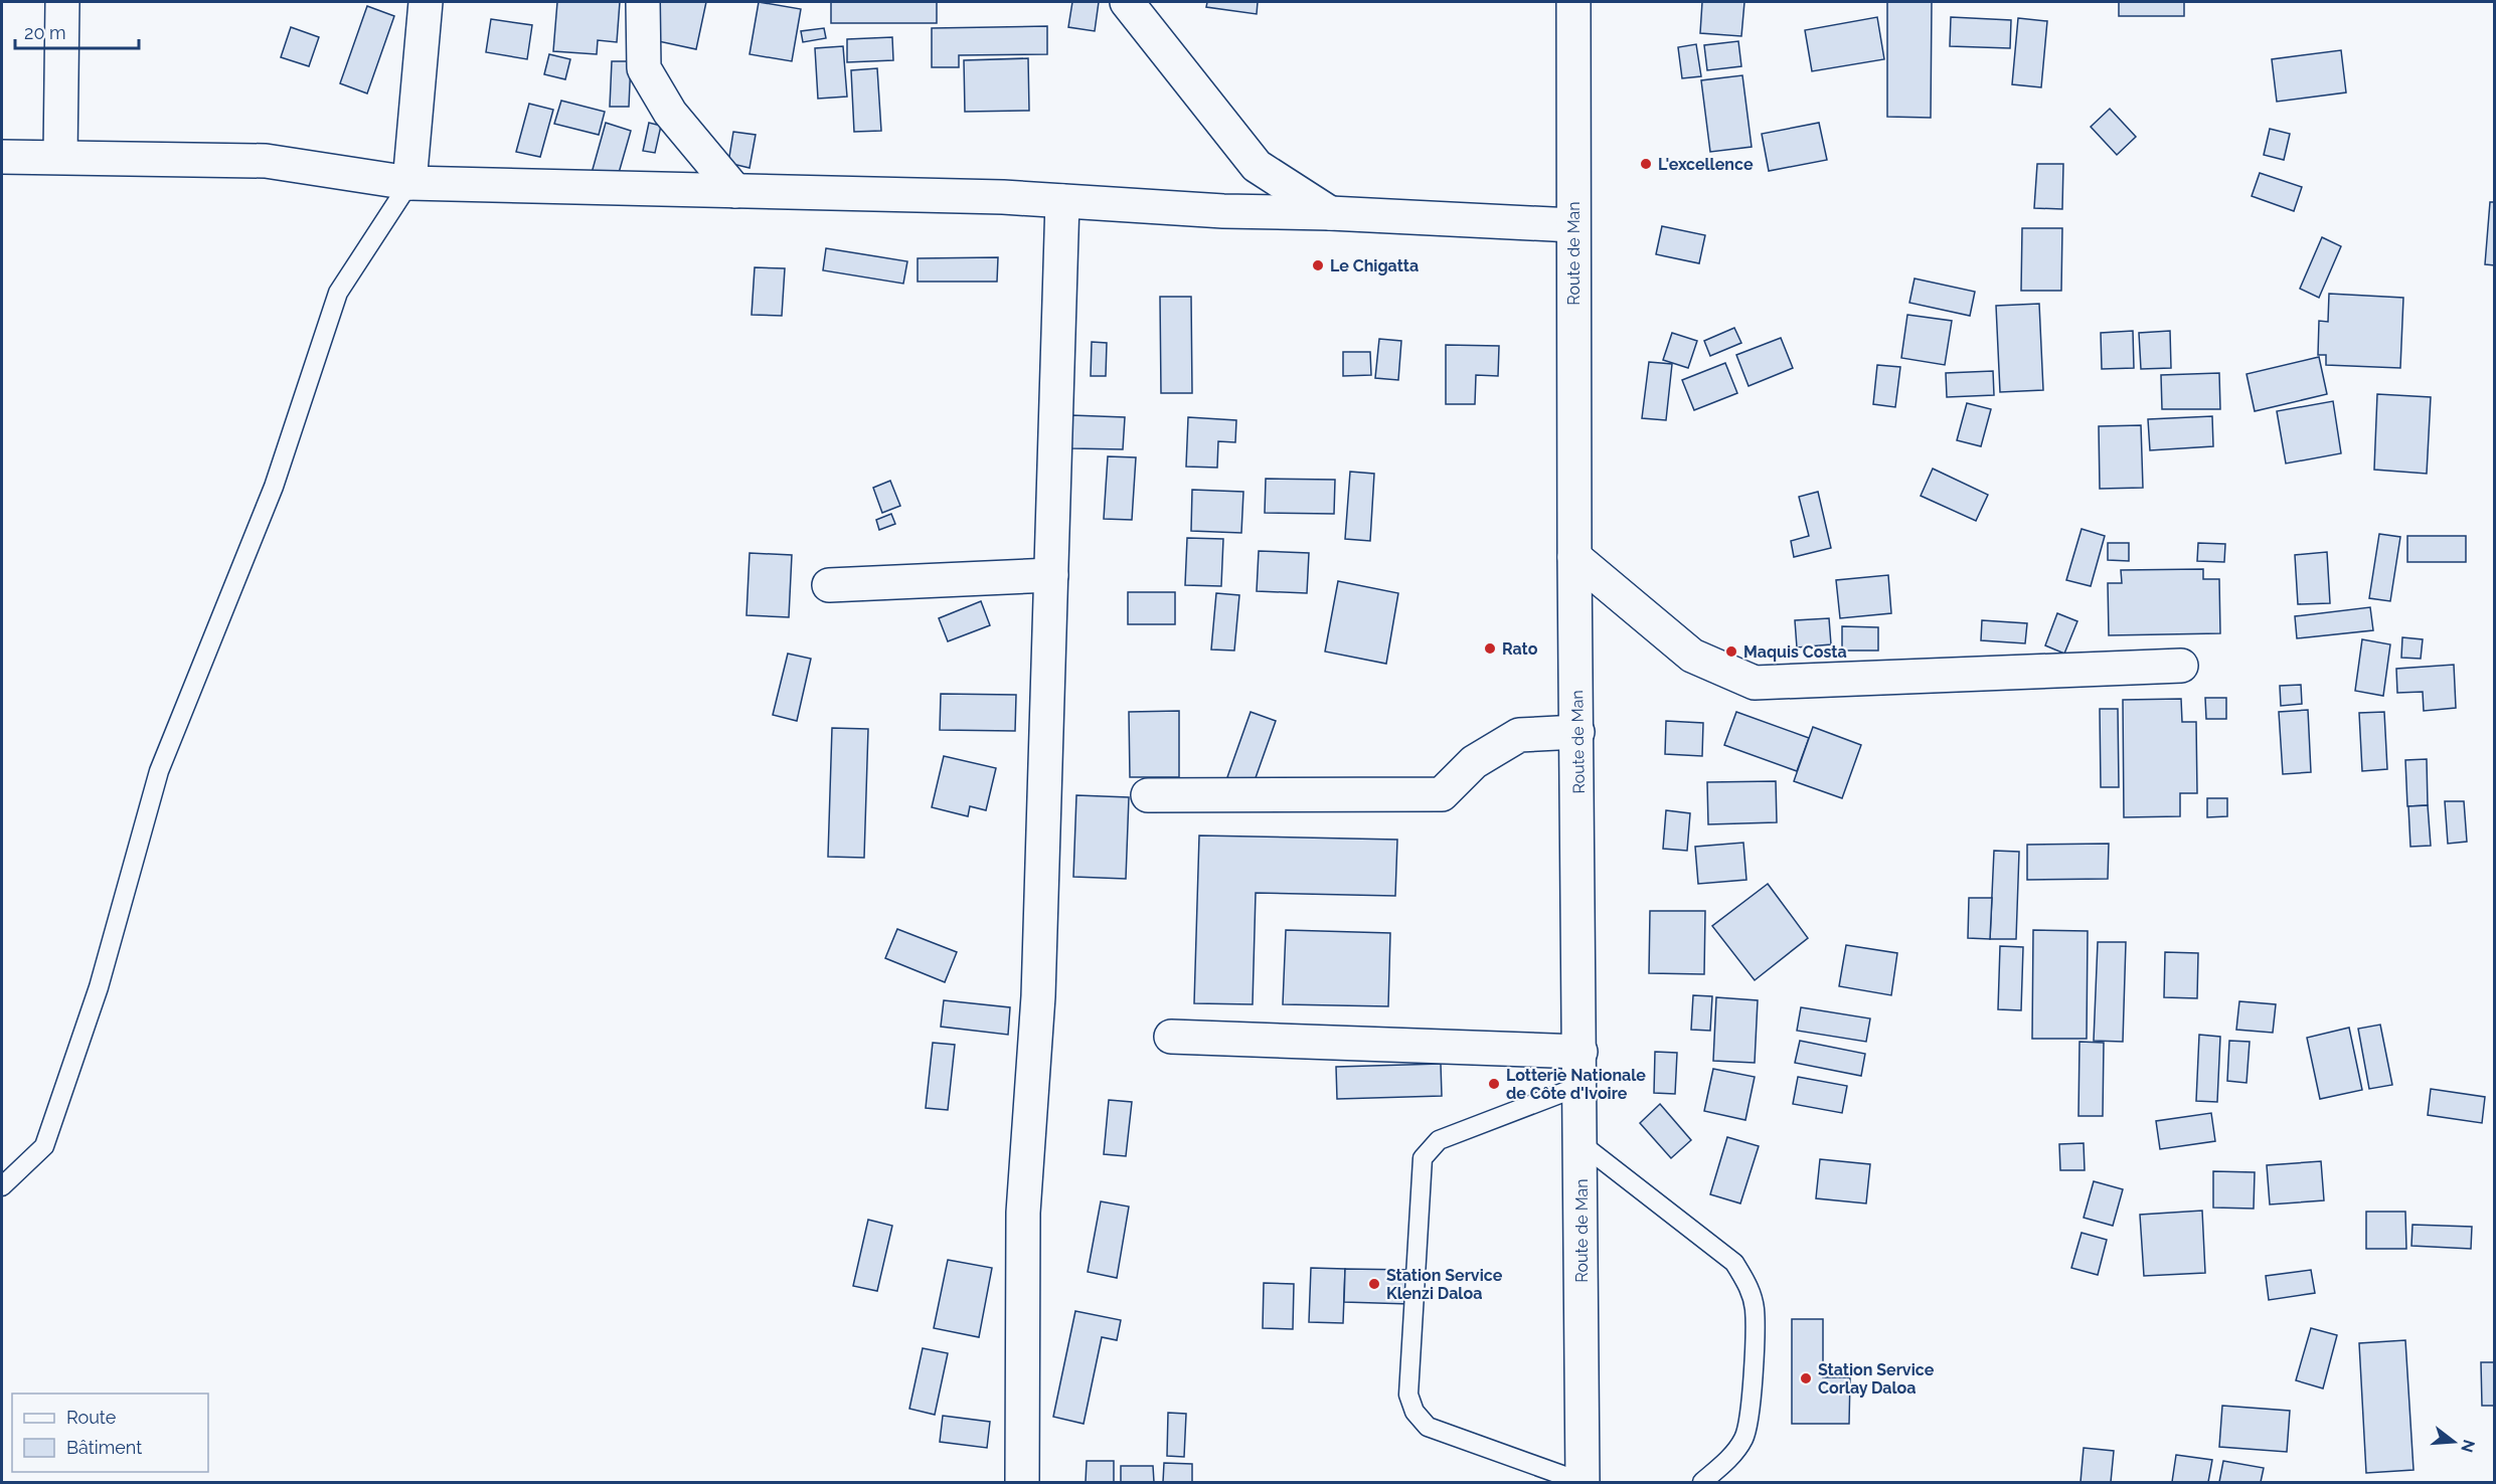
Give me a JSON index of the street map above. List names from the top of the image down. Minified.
{"streets":{"main road":["Route de Man"]},"places":["L'excellence","Le Chigatta","Rato","Maquis Costa","Lotterie Nationale de Côte d'Ivoire","Station Service Klenzi Daloa","Station Service Corlay Daloa"],"legend":["Route","Bâtiment"],"scale_bar":"20 m","north":"right"}
